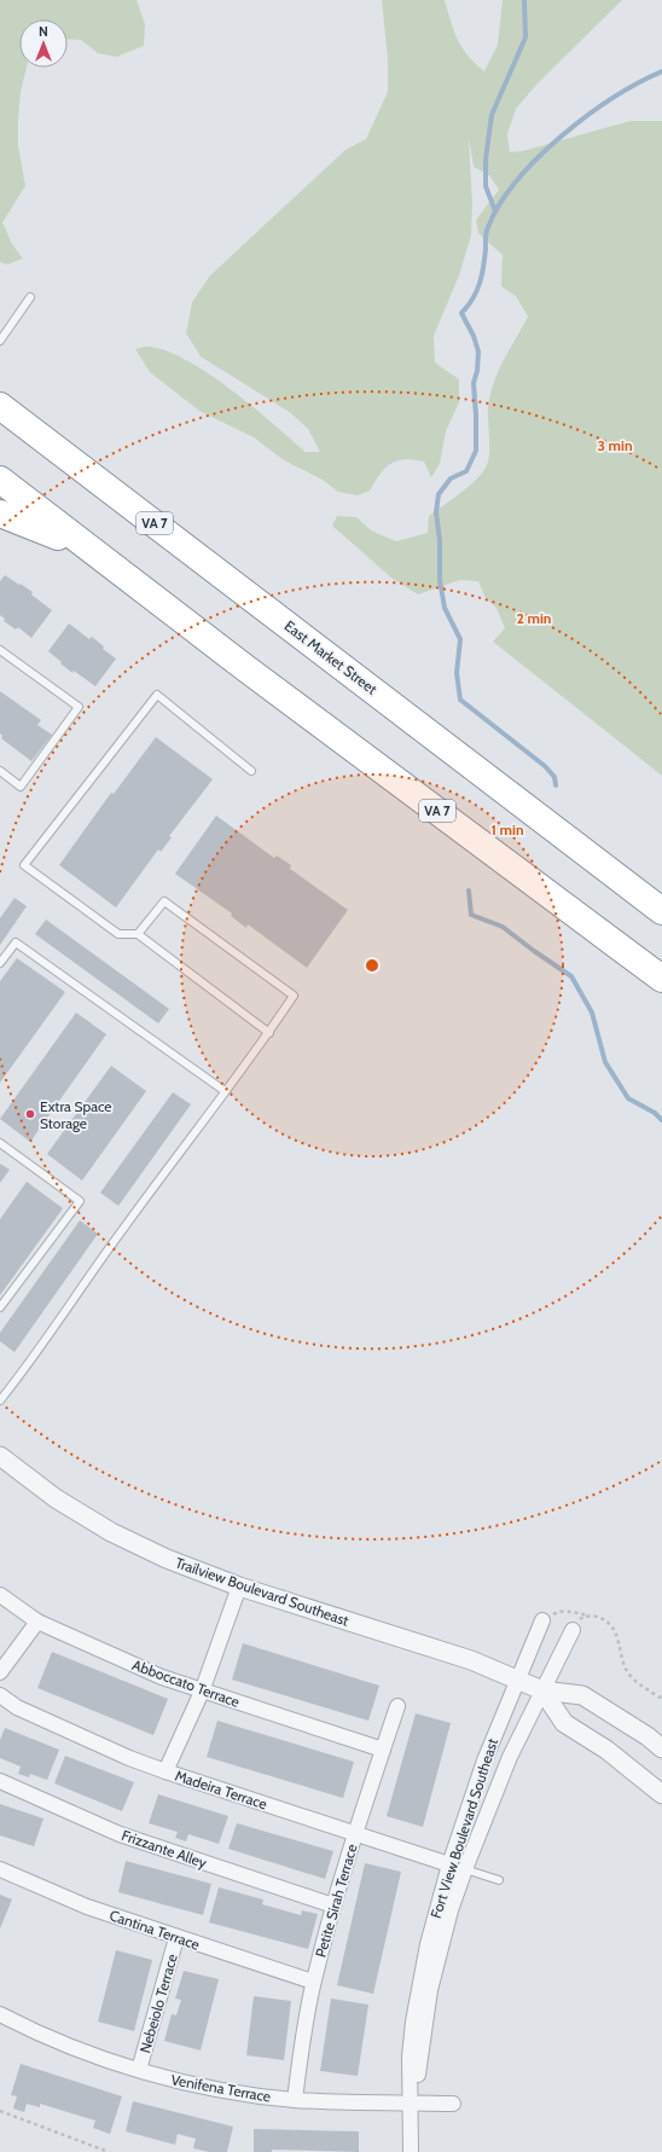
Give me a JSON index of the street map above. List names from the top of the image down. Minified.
{"streets":{"highway":["VA 7","East Market Street"],"street":["Trailview Boulevard Southeast","Abboccato Terrace","Madeira Terrace","Fort View Boulevard Southeast","Frizzante Alley","Petite Sirah Terrace","Cantina Terrace","Nebeiolo Terrace","Venifena Terrace"]},"crossings":[["Trailview Boulevard Southeast","Fort View Boulevard Southeast"],["Abboccato Terrace","Petite Sirah Terrace"],["Madeira Terrace","Fort View Boulevard Southeast"],["Madeira Terrace","Petite Sirah Terrace"],["Fort View Boulevard Southeast","Venifena Terrace"],["Frizzante Alley","Petite Sirah Terrace"],["Petite Sirah Terrace","Cantina Terrace"],["Petite Sirah Terrace","Venifena Terrace"],["Cantina Terrace","Nebeiolo Terrace"],["Nebeiolo Terrace","Venifena Terrace"]],"places":["Extra Space Storage"],"north":"top","rings":["3 min","2 min","1 min"]}
